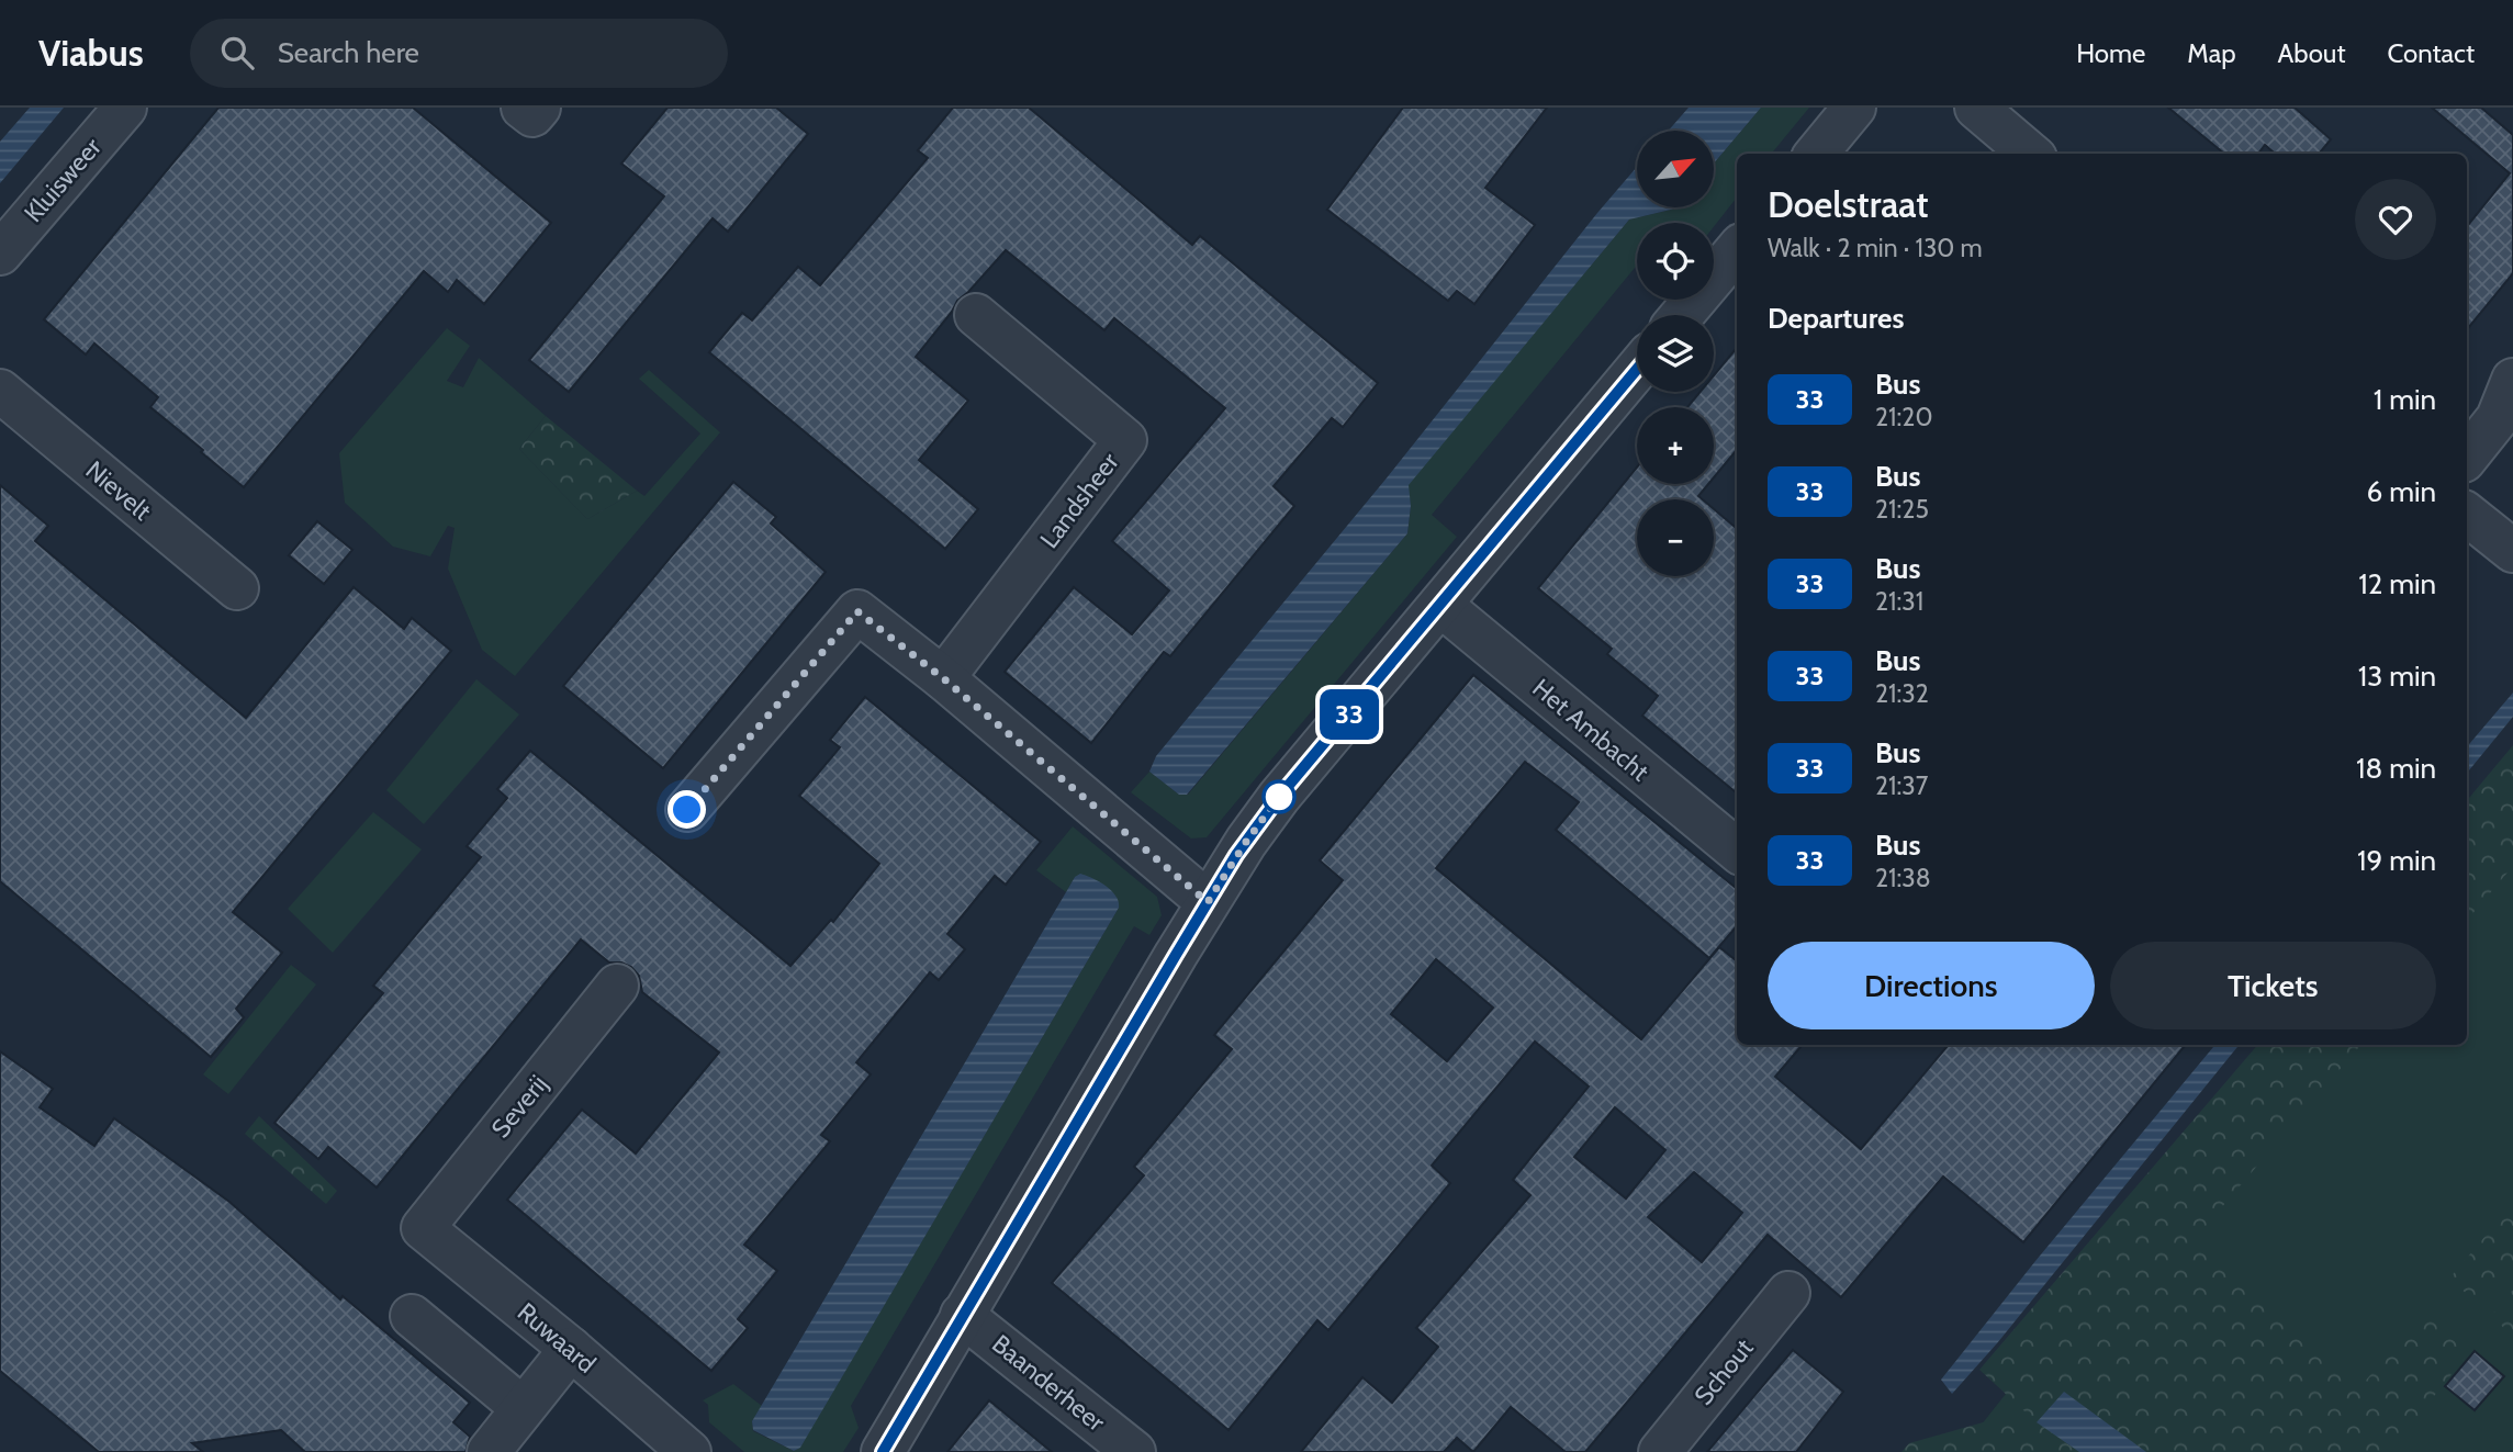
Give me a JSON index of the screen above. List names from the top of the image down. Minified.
{"streets":{"street":["Kluisweer","Nievelt","Landsheer","Het Ambacht","Severij","Ruwaard","Schout","Baanderheer"]},"crossings":[["Severij","Ruwaard"]],"lines":["bus line 33"],"north":"top right","page":{"header":"Viabus","search":"Search here","nav":["Home","Map","About","Contact"],"on_map":"33","map_buttons":["+","−"],"heading":[["Doelstraat","Walk · 2 min · 130 m"],"Departures"],"list":[{"mark":"33","name":"Bus","note":"21:20","value":"1 min"},{"mark":"33","name":"Bus","note":"21:25","value":"6 min"},{"mark":"33","name":"Bus","note":"21:31","value":"12 min"},{"mark":"33","name":"Bus","note":"21:32","value":"13 min"},{"mark":"33","name":"Bus","note":"21:37","value":"18 min"},{"mark":"33","name":"Bus","note":"21:38","value":"19 min"}],"buttons":["Directions","Tickets"]}}
